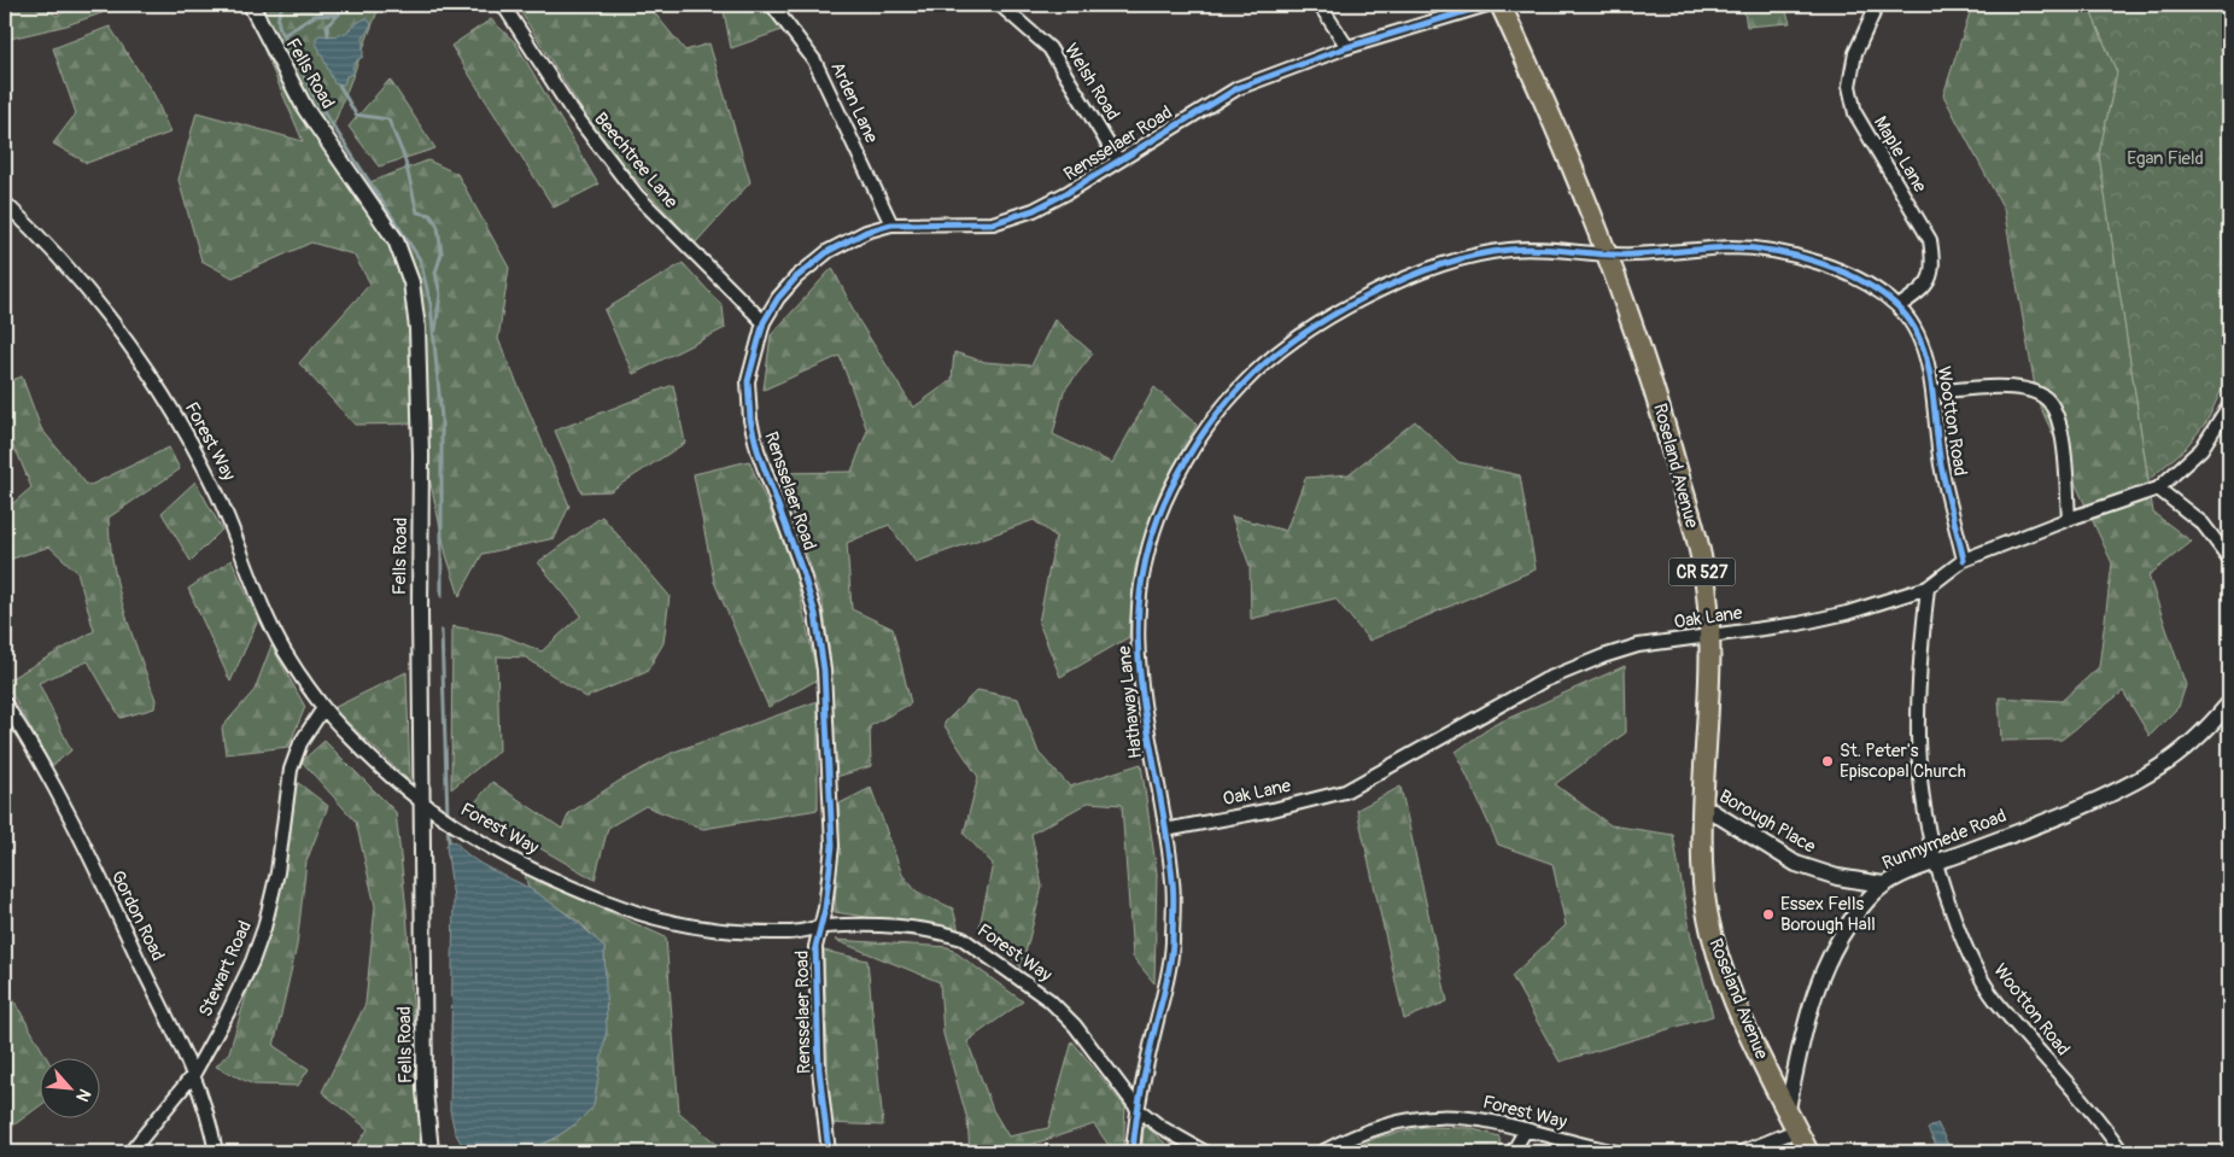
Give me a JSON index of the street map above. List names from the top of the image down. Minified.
{"streets":{"main road":["Roseland Avenue","CR 527"],"street":["Fells Road","Welsh Road","Arden Lane","Rensselaer Road","Maple Lane","Beechtree Lane","Wootton Road","Forest Way","Oak Lane","Hathaway Lane","Borough Place","Runnymede Road","Gordon Road","Stewart Road"]},"crossings":[["Fells Road","Forest Way"],["Welsh Road","Rensselaer Road"],["Arden Lane","Rensselaer Road"],["Rensselaer Road","Beechtree Lane"],["Rensselaer Road","Forest Way"],["Maple Lane","Wootton Road"],["Wootton Road","Roseland Avenue"],["Wootton Road","Oak Lane"],["Wootton Road","Hathaway Lane"],["Wootton Road","Runnymede Road"],["Forest Way","Hathaway Lane"],["Forest Way","Stewart Road"],["Roseland Avenue","Oak Lane"],["Roseland Avenue","Hathaway Lane"],["Roseland Avenue","Borough Place"],["Roseland Avenue","Runnymede Road"],["Oak Lane","Hathaway Lane"],["Borough Place","Runnymede Road"],["Gordon Road","Stewart Road"]],"parks":["Egan Field"],"places":["St. Peter's Episcopal Church","Essex Fells Borough Hall"],"north":"bottom right"}
